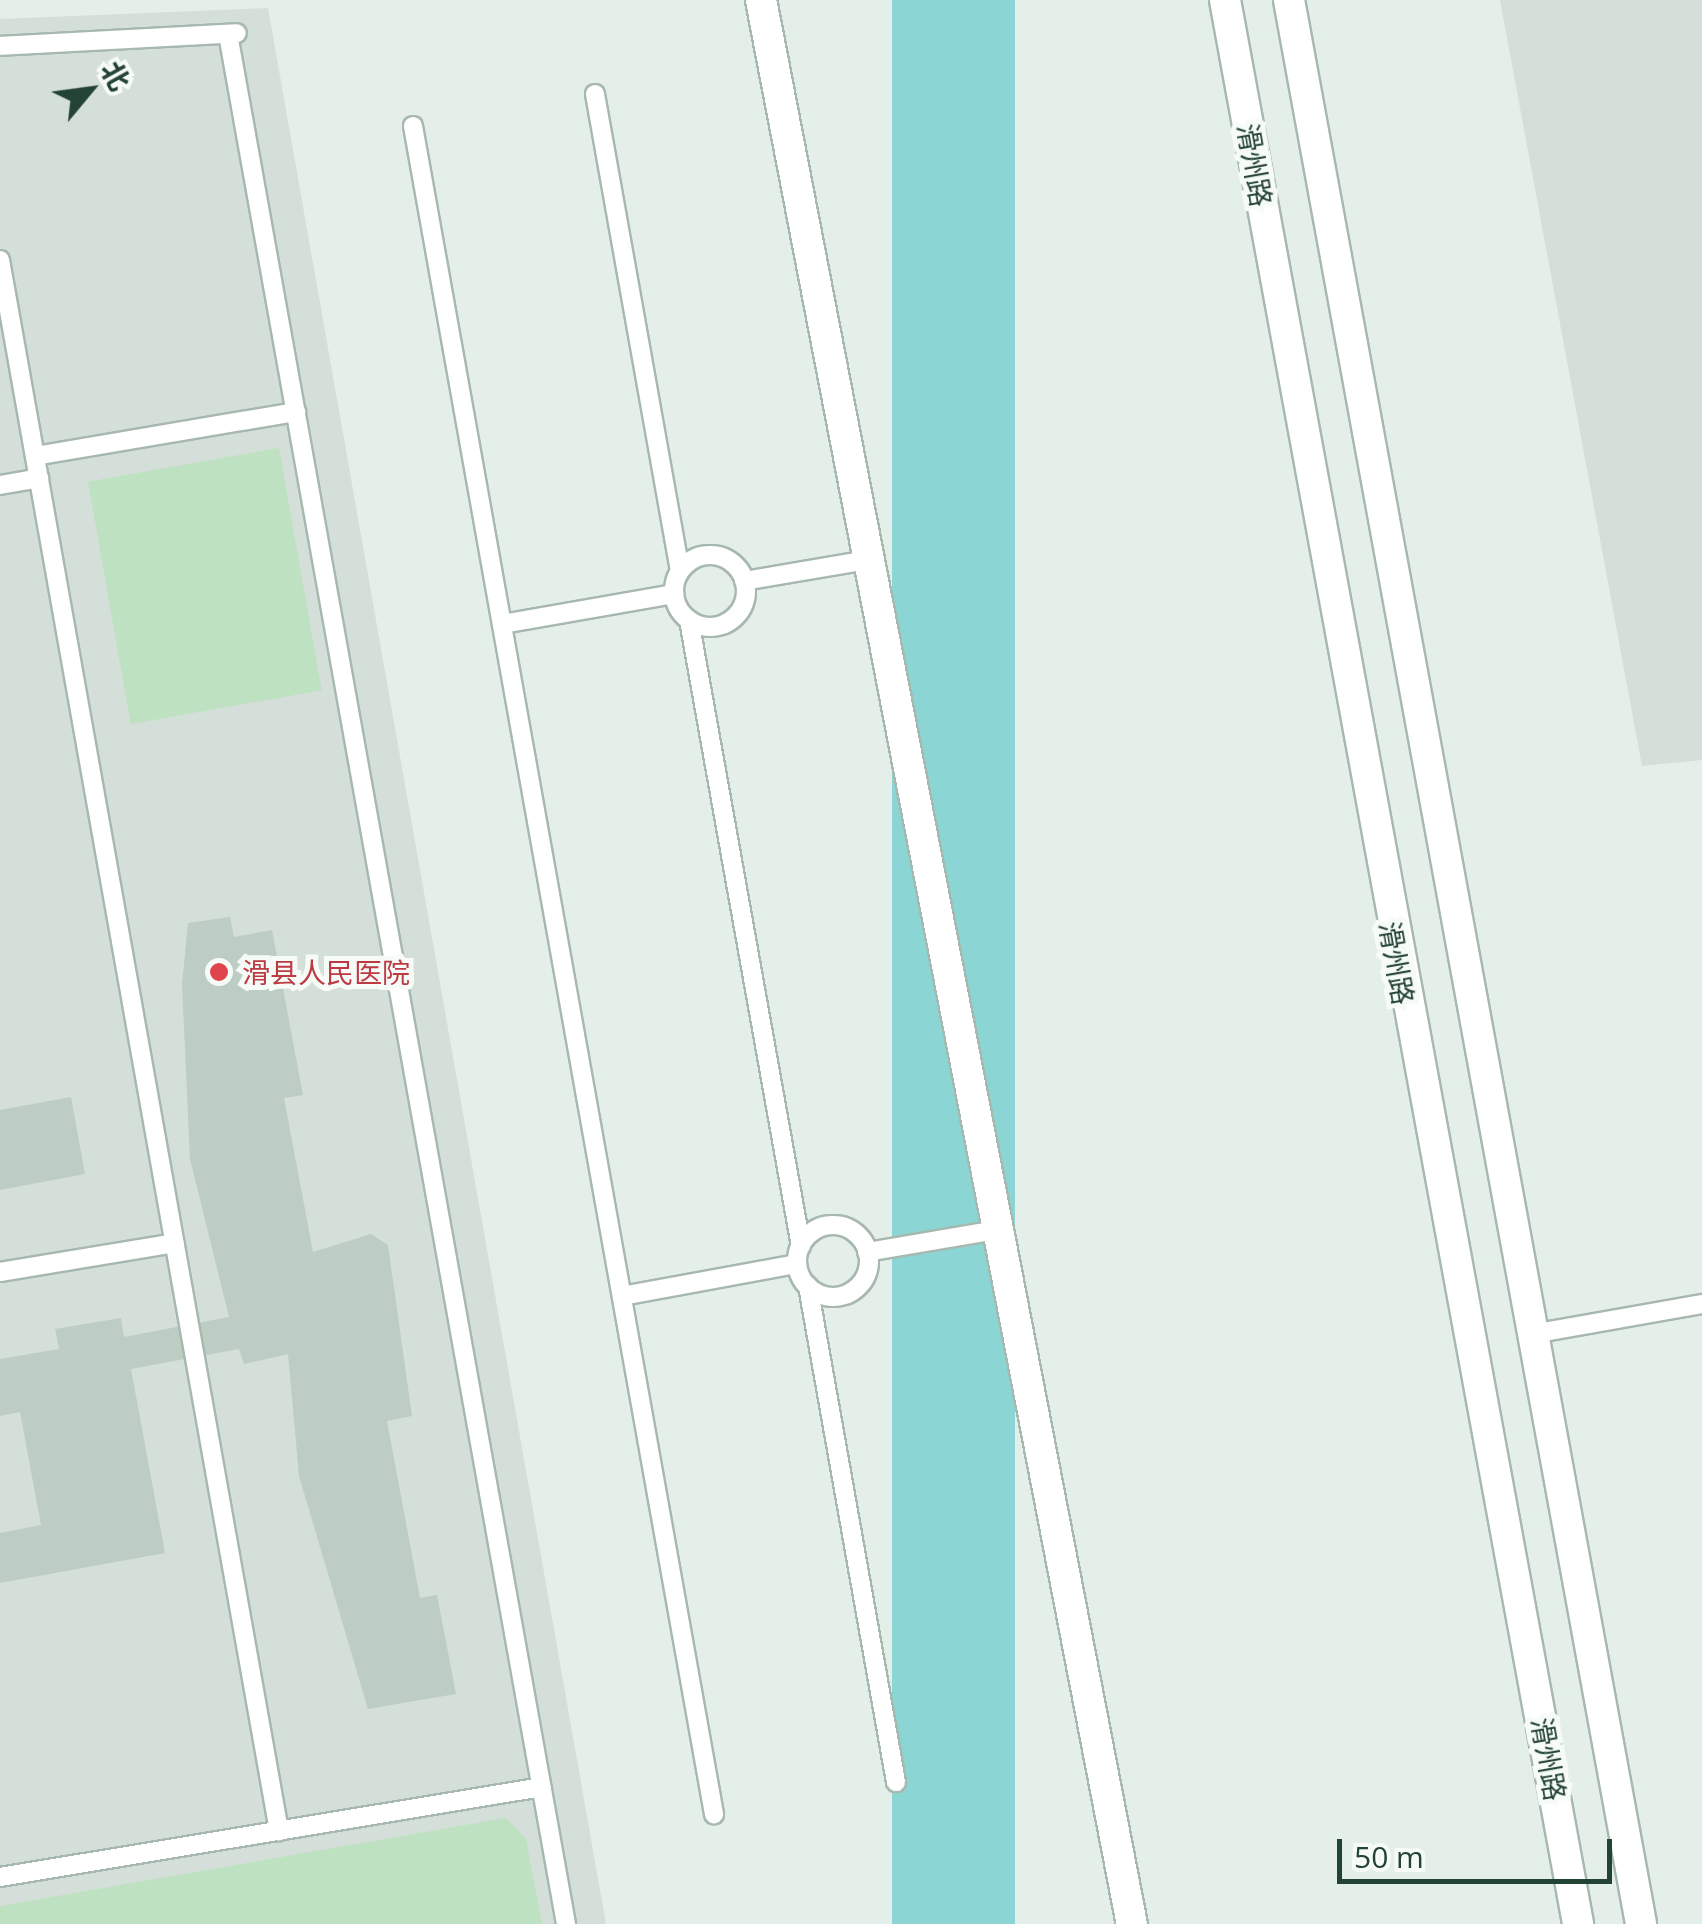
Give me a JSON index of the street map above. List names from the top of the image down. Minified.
{"streets":{"main road":["滑州路"]},"places":["滑县人民医院"],"scale_bar":"50 m","north":"top right"}
